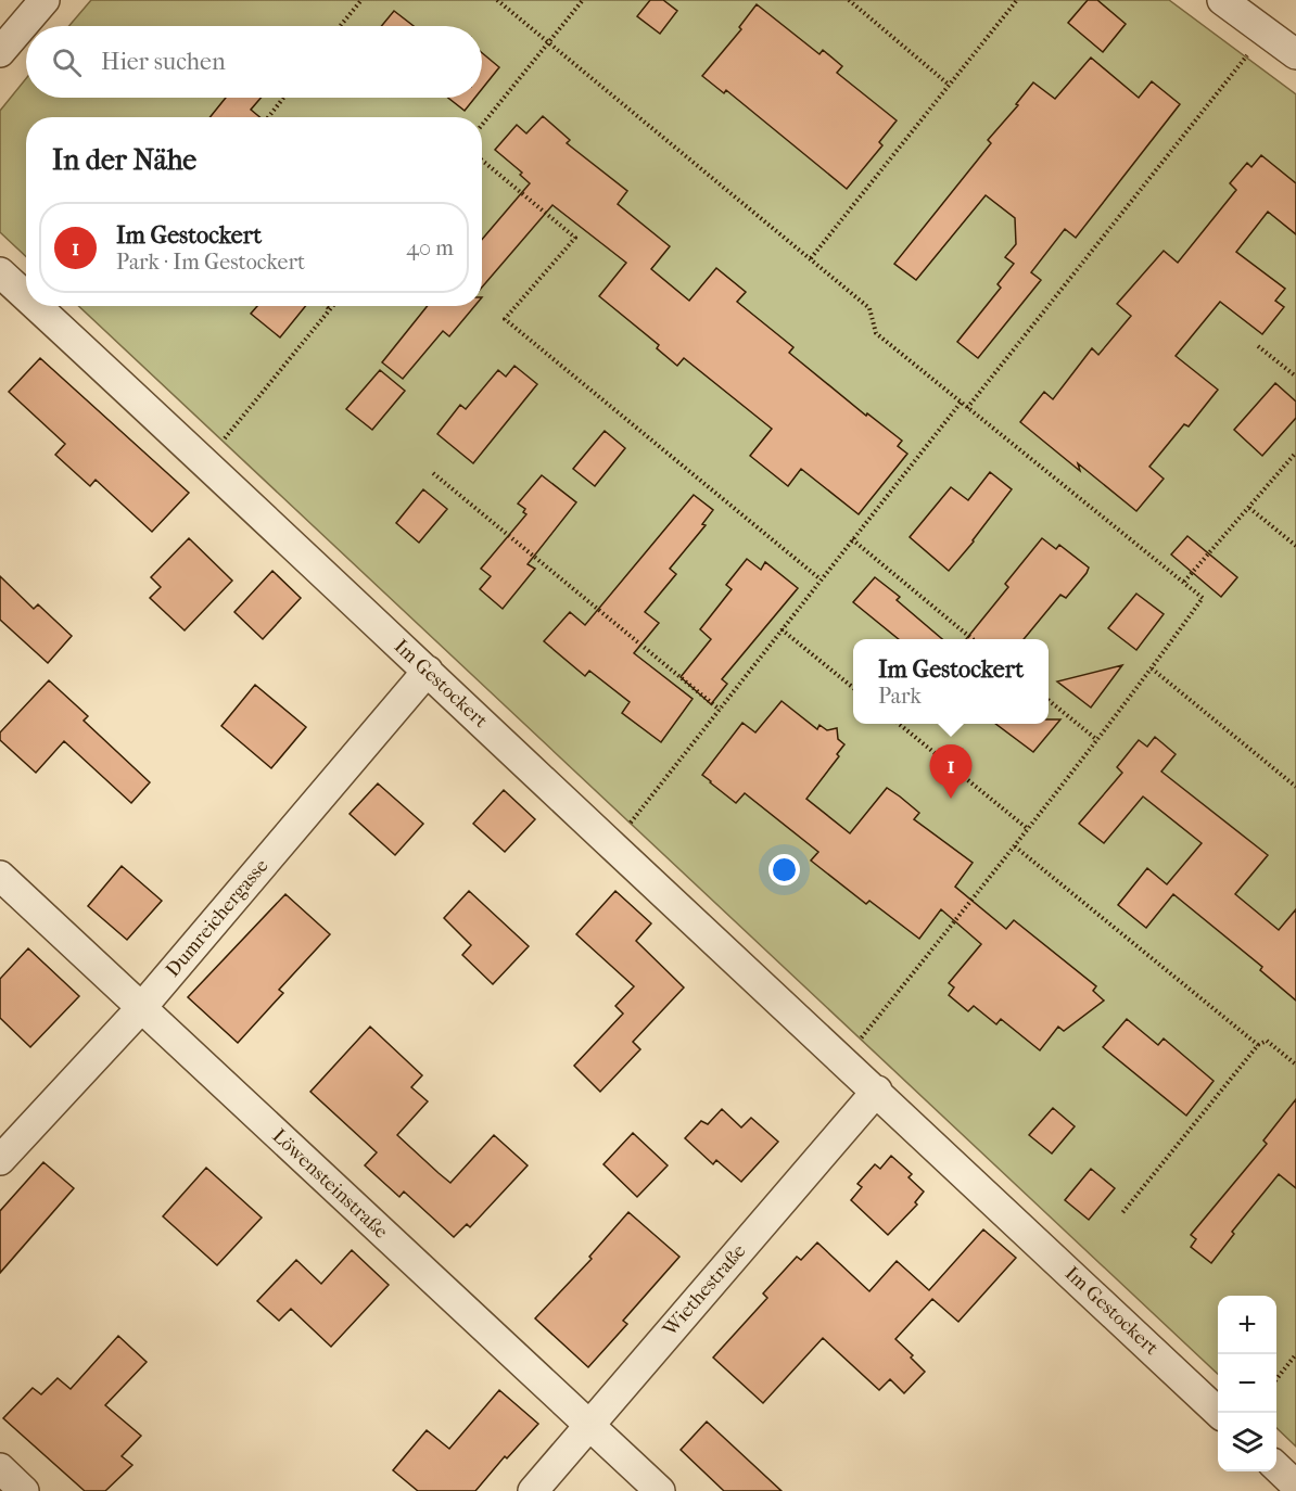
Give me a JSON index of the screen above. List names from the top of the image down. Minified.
{"streets":{"street":["Im Gestockert","Dumreichergasse","Löwensteinstraße","Wiethestraße"]},"crossings":[["Im Gestockert","Dumreichergasse"],["Im Gestockert","Wiethestraße"],["Dumreichergasse","Löwensteinstraße"],["Löwensteinstraße","Wiethestraße"]],"page":{"search":"Hier suchen","heading":"In der Nähe","list":[{"mark":"1","name":"Im Gestockert","note":"Park · Im Gestockert","value":"40 m"}],"popup":["Im Gestockert","Park"],"pins":"1","map_buttons":["+","−"]}}
